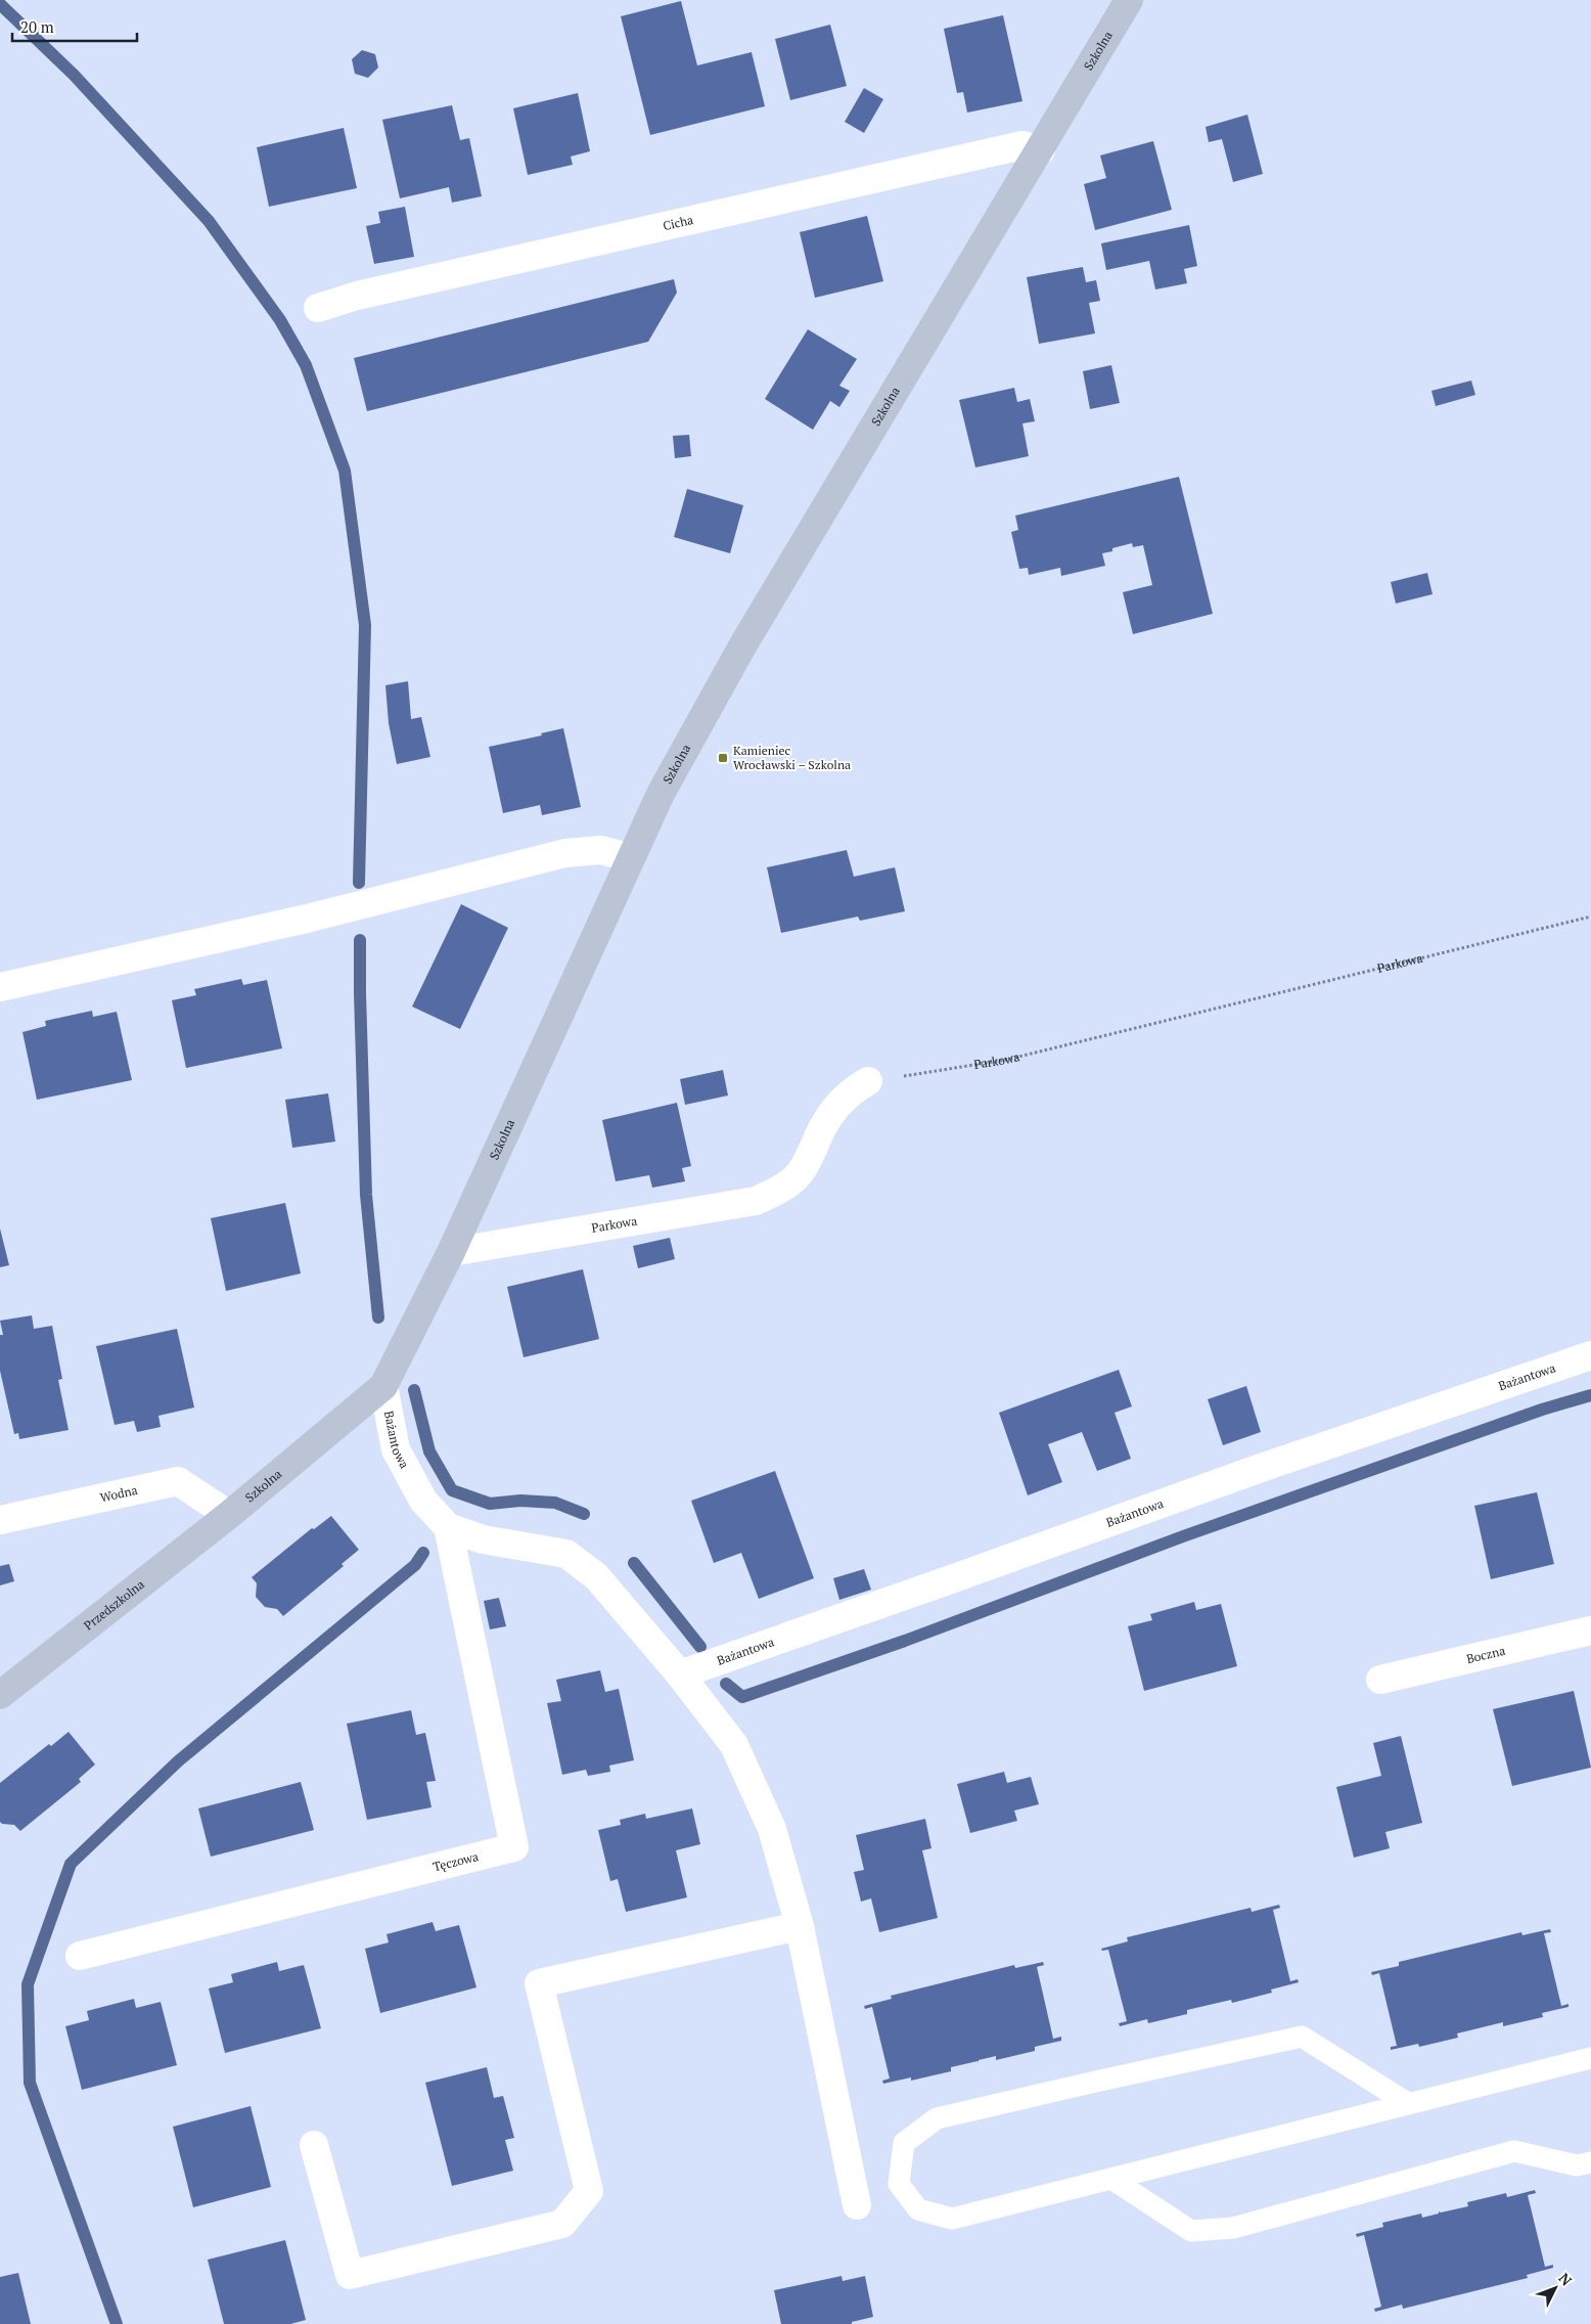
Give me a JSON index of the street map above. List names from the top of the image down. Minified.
{"streets":{"street":["Szkolna","Cicha","Parkowa","Bażantowa","Wodna","Przedszkolna","Boczna","Tęczowa"]},"crossings":[["Szkolna","Cicha"],["Szkolna","Parkowa"],["Szkolna","Bażantowa"],["Szkolna","Wodna"],["Szkolna","Przedszkolna"],["Bażantowa","Tęczowa"],["Wodna","Przedszkolna"]],"places":{"transit":["Kamieniec Wrocławski – Szkolna"]},"scale_bar":"20 m","north":"top right"}
